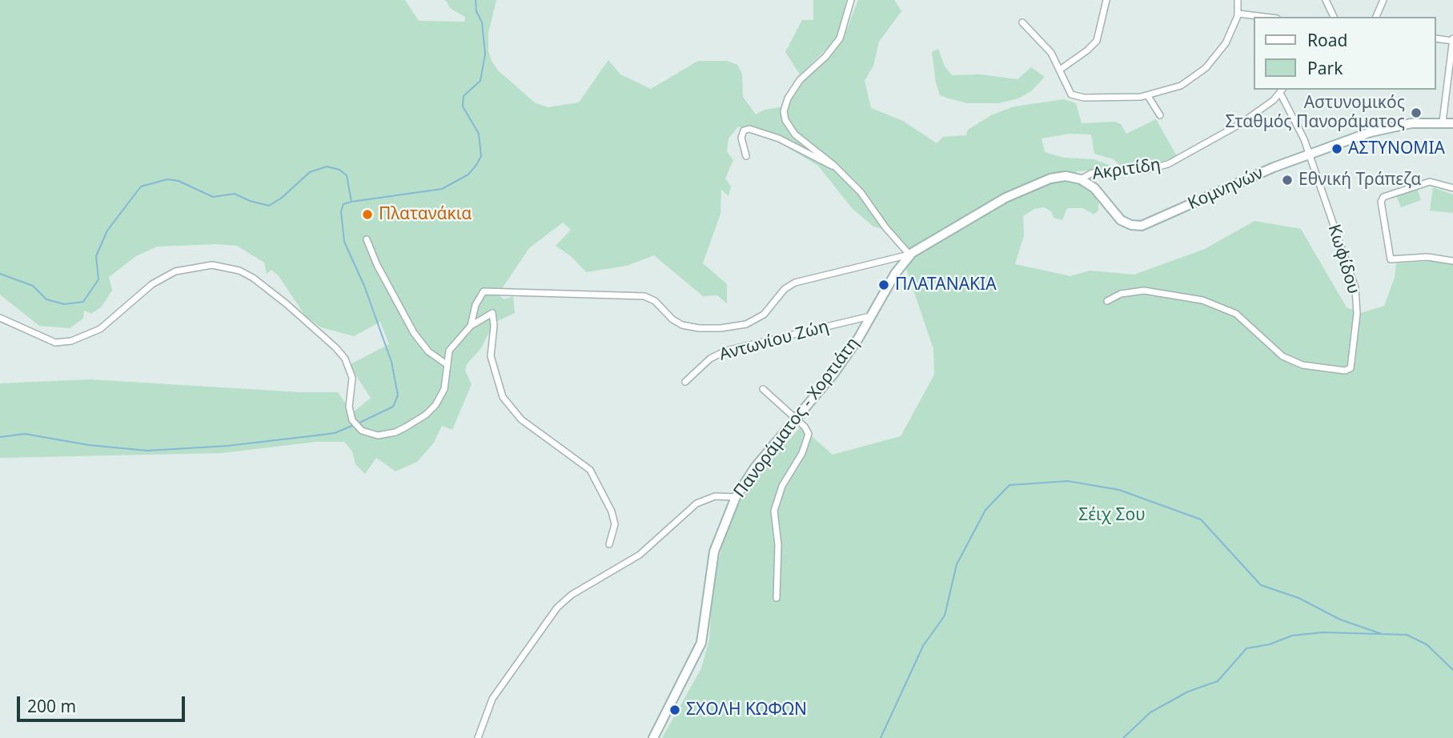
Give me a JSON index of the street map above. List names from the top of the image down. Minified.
{"streets":{"main road":["Κομνηνών","Πανοράματος - Χορτιάτη"],"street":["Ακριτίδη","Κωφίδου","Αντωνίου Ζώη"]},"crossings":[["Ακριτίδη","Κομνηνών"],["Ακριτίδη","Κωφίδου"],["Ακριτίδη","Πανοράματος - Χορτιάτη"],["Κομνηνών","Κωφίδου"],["Κομνηνών","Πανοράματος - Χορτιάτη"],["Αντωνίου Ζώη","Πανοράματος - Χορτιάτη"]],"parks":["Σέιχ Σου"],"places":["Αστυνομικός Σταθμός Πανοράματος","ΑΣΤΥΝΟΜΙΑ","Εθνική Τράπεζα","Πλατανάκια","ΠΛΑΤΑΝΑΚΙΑ","ΣΧΟΛΗ ΚΩΦΩΝ"],"legend":["Road","Park"],"scale_bar":"200 m"}
